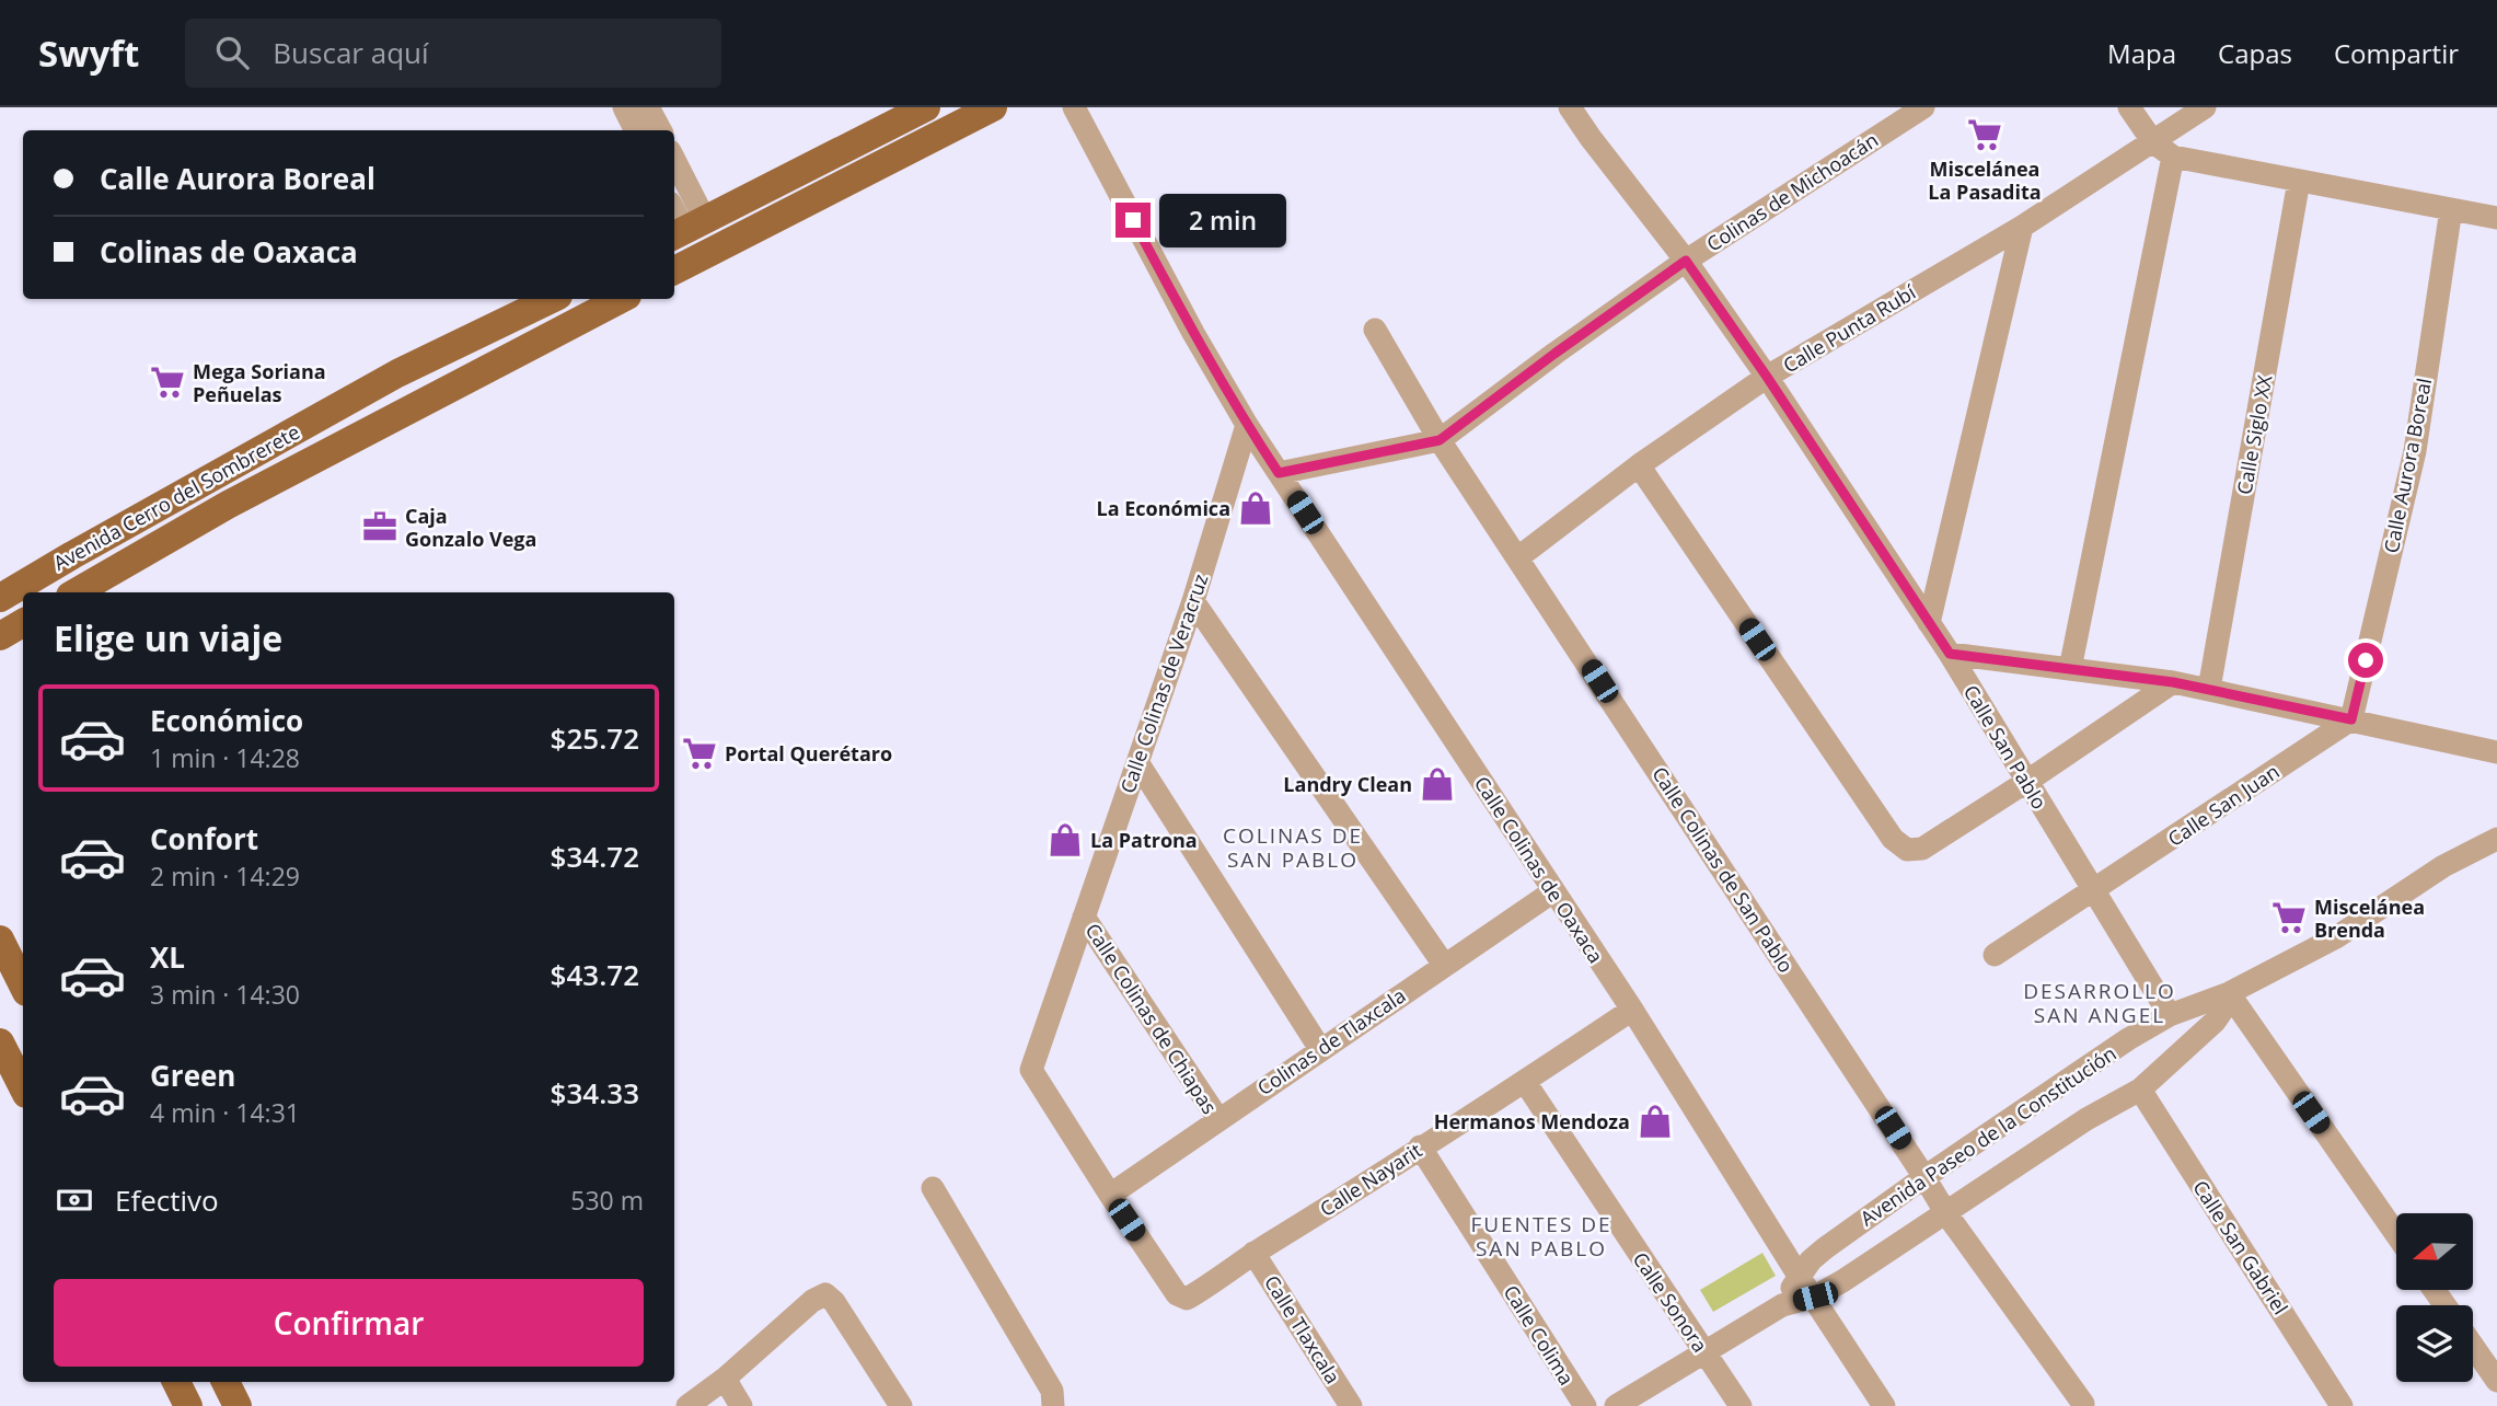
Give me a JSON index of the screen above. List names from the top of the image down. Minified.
{"streets":{"main road":["Avenida Cerro del Sombrerete"],"street":["Colinas de Michoacán","Calle Punta Rubí","Calle Siglo XX","Calle Aurora Boreal","Calle Colinas de Veracruz","Calle San Pablo","Calle San Juan","Calle Colinas de Oaxaca","Calle Colinas de San Pablo","Calle Colinas de Chiapas","Colinas de Tlaxcala","Avenida Paseo de la Constitución","Calle Nayarit","Calle San Gabriel","Calle Sonora","Calle Tlaxcala","Calle Colima"]},"crossings":[["Colinas de Michoacán","Calle San Pablo"],["Colinas de Michoacán","Calle Colinas de San Pablo"],["Calle Punta Rubí","Calle San Pablo"],["Calle Punta Rubí","Calle Colinas de San Pablo"],["Calle Aurora Boreal","Calle San Juan"],["Calle Colinas de Veracruz","Calle Colinas de Oaxaca"],["Calle Colinas de Veracruz","Calle Colinas de Chiapas"],["Calle Colinas de Veracruz","Colinas de Tlaxcala"],["Calle Colinas de Veracruz","Calle Nayarit"],["Calle San Pablo","Calle San Juan"],["Calle San Pablo","Avenida Paseo de la Constitución"],["Calle Colinas de Oaxaca","Colinas de Tlaxcala"],["Calle Colinas de Oaxaca","Avenida Paseo de la Constitución"],["Calle Colinas de Oaxaca","Calle Nayarit"],["Calle Colinas de San Pablo","Avenida Paseo de la Constitución"],["Calle Colinas de Chiapas","Colinas de Tlaxcala"],["Calle Nayarit","Calle Sonora"],["Calle Nayarit","Calle Tlaxcala"],["Calle Nayarit","Calle Colima"]],"districts":["COLINAS DE SAN PABLO","DESARROLLO SAN ANGEL","FUENTES DE SAN PABLO"],"places":{"supermarket":["Miscelánea La Pasadita","Mega Soriana Peñuelas","Portal Querétaro","Miscelánea Brenda"],"shop":["La Económica","Landry Clean","La Patrona","Hermanos Mendoza"],"office":["Caja Gonzalo Vega"]},"north":"left","page":{"header":"Swyft","search":"Buscar aquí","nav":["Mapa","Capas","Compartir"],"banner":["Calle Aurora Boreal","Colinas de Oaxaca"],"bubble":"2 min","heading":"Elige un viaje","list":[{"name":"Económico","note":"1 min · 14:28","value":"$25.72"},{"name":"Confort","note":"2 min · 14:29","value":"$34.72"},{"name":"XL","note":"3 min · 14:30","value":"$43.72"},{"name":"Green","note":"4 min · 14:31","value":"$34.33"}],"pay":["Efectivo","530 m"],"buttons":"Confirmar"}}
